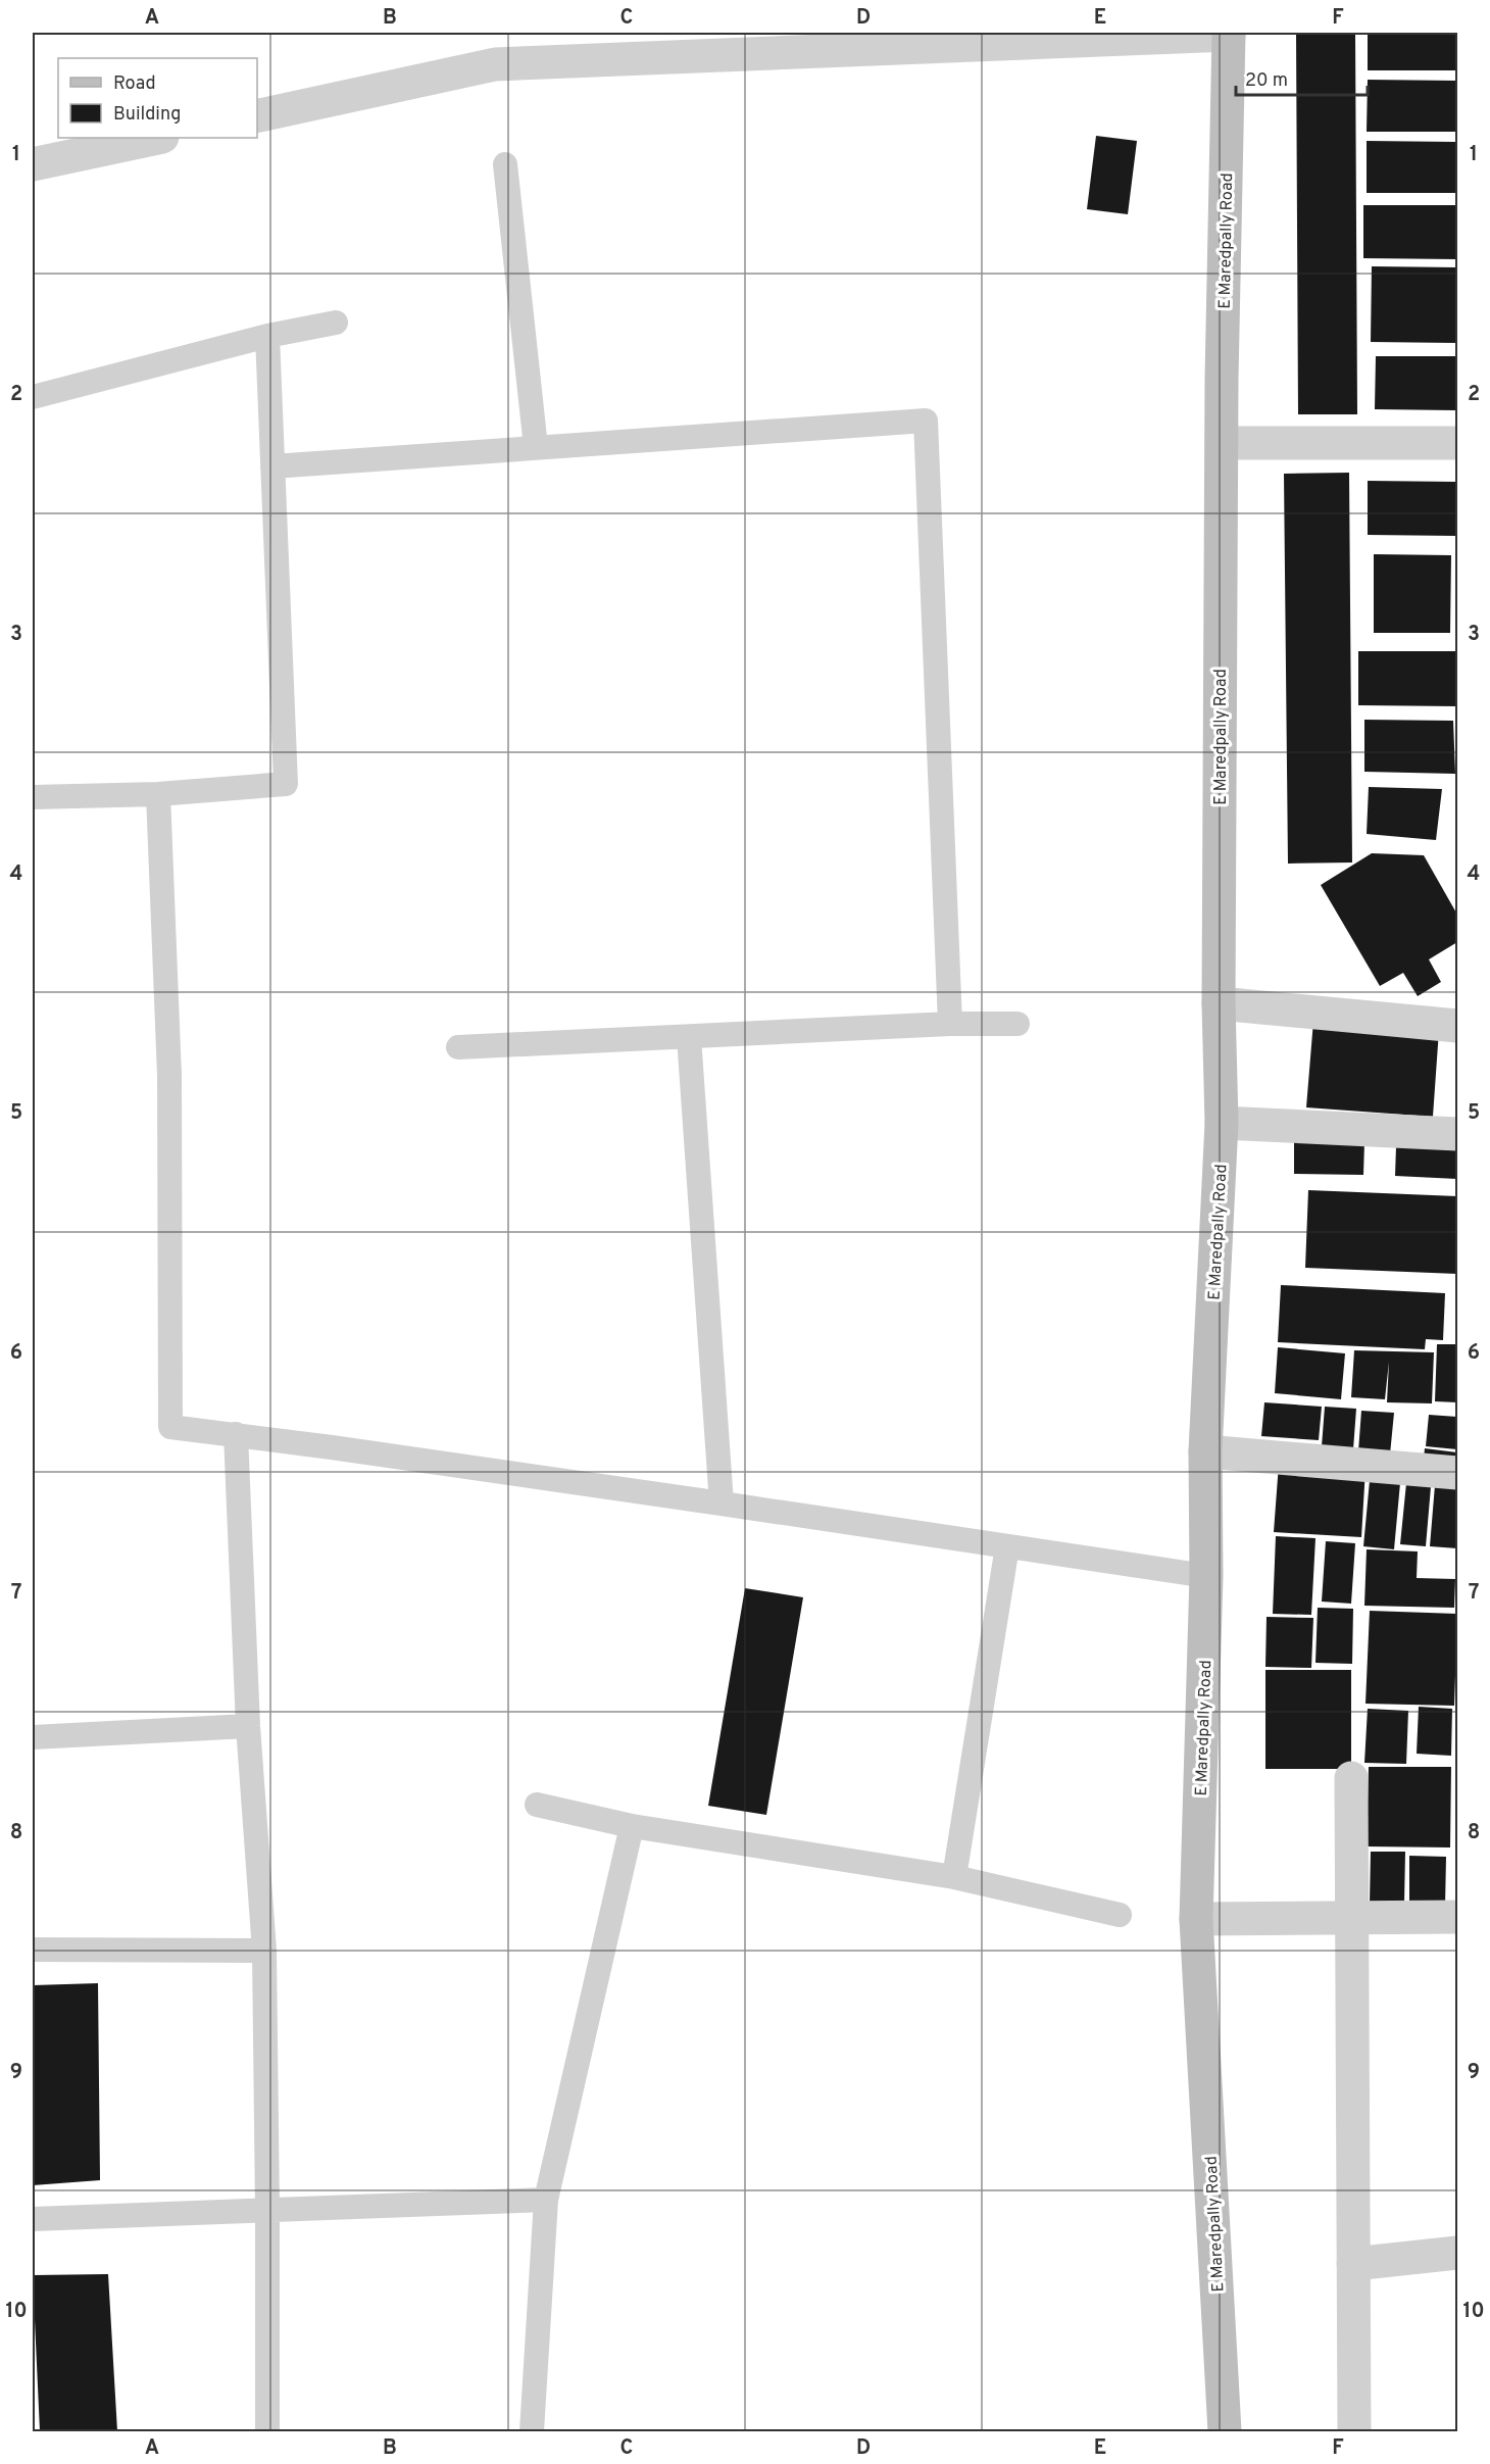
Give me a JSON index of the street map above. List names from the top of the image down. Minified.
{"streets":{"main road":["E Maredpally Road"]},"legend":["Road","Building"],"scale_bar":"20 m","grid":{"columns":["A","B","C","D","E","F"],"rows":["1","2","3","4","5","6","7","8","9","10"]}}
